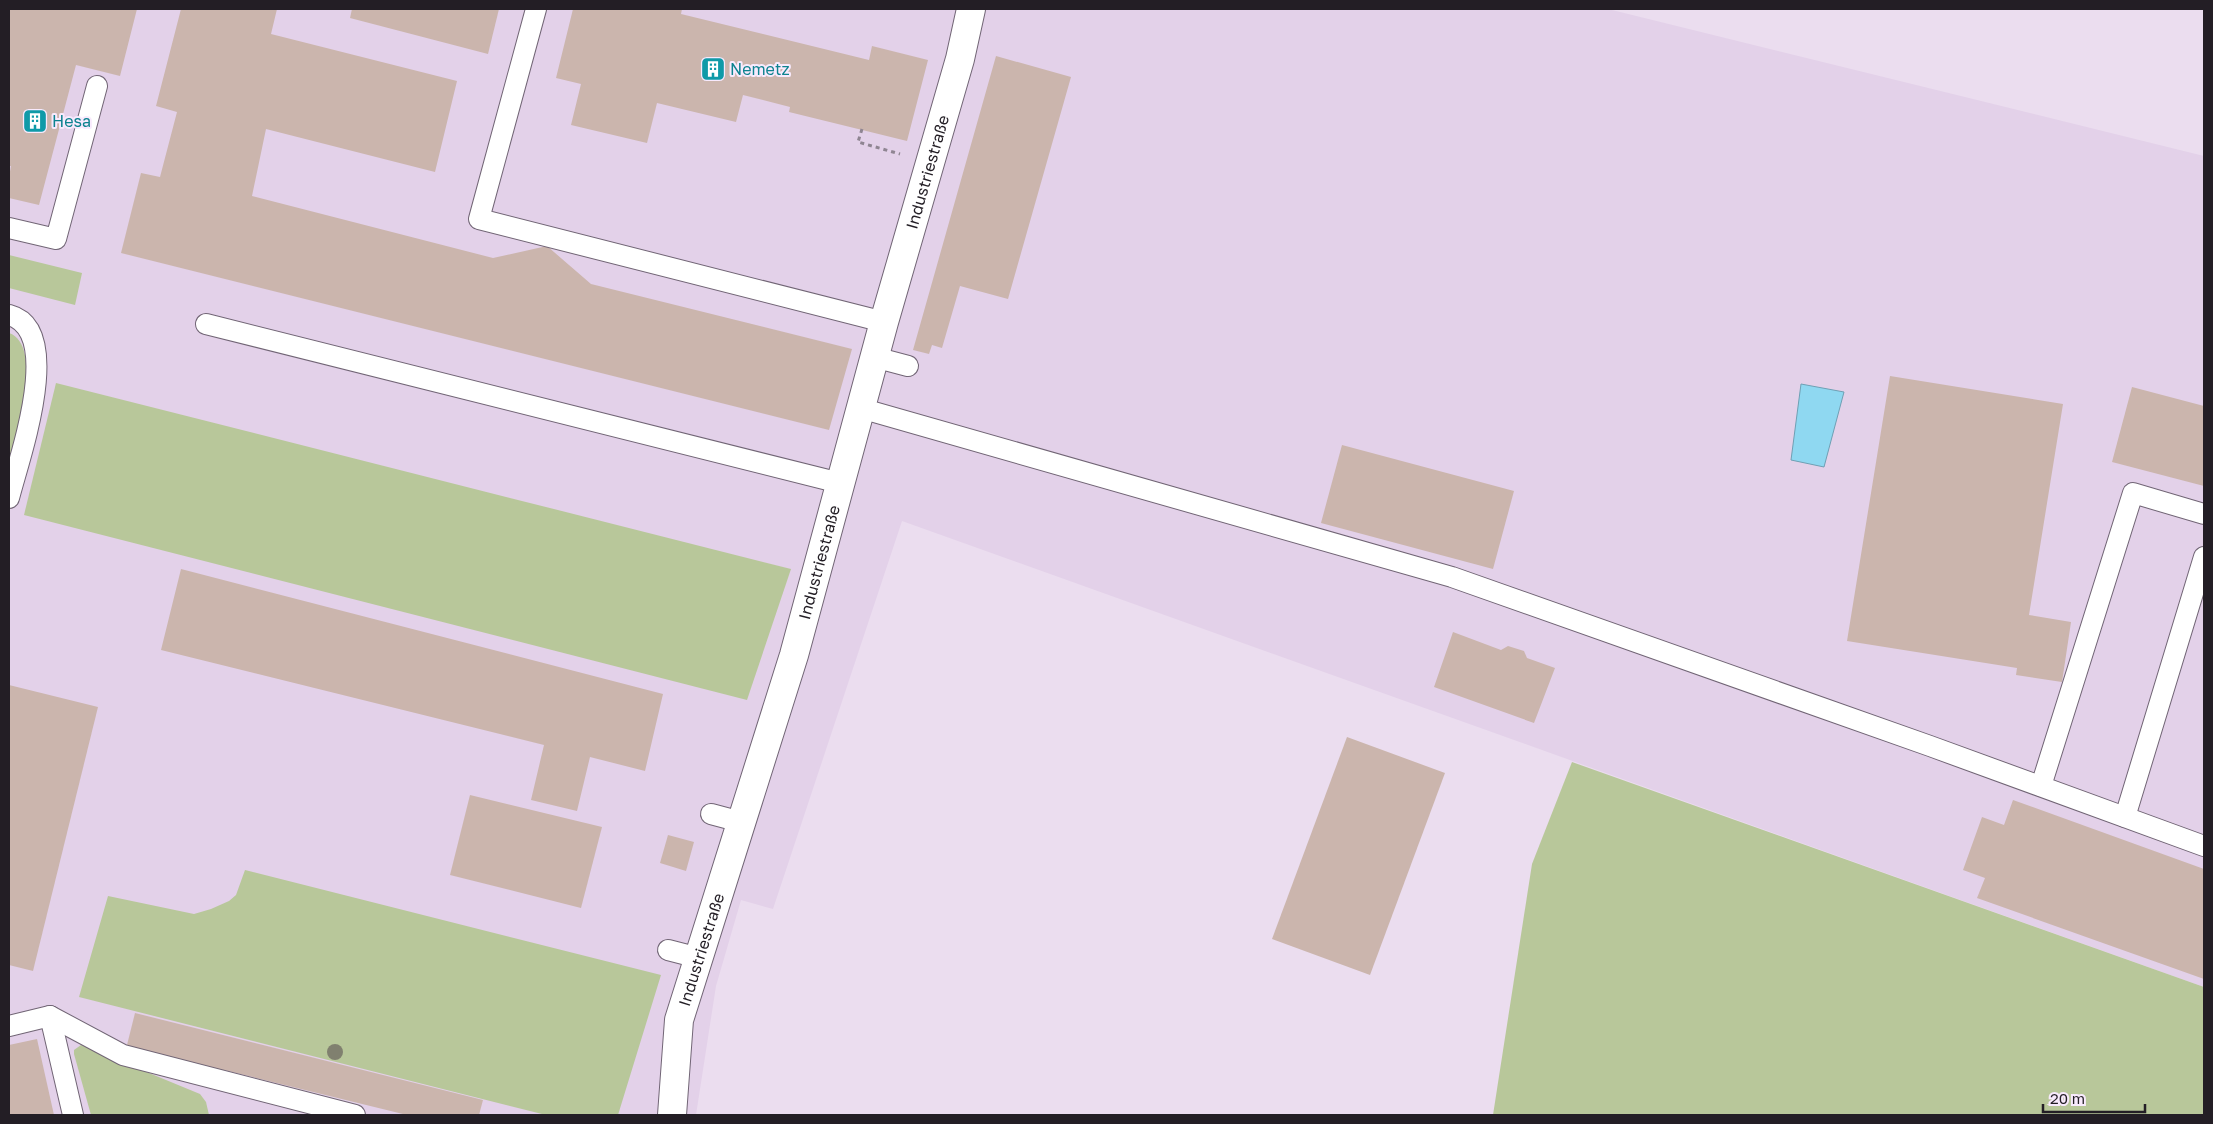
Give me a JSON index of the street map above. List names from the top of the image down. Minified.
{"streets":{"street":["Industriestraße"]},"places":{"building":["Nemetz","Hesa"]},"scale_bar":"20 m"}
